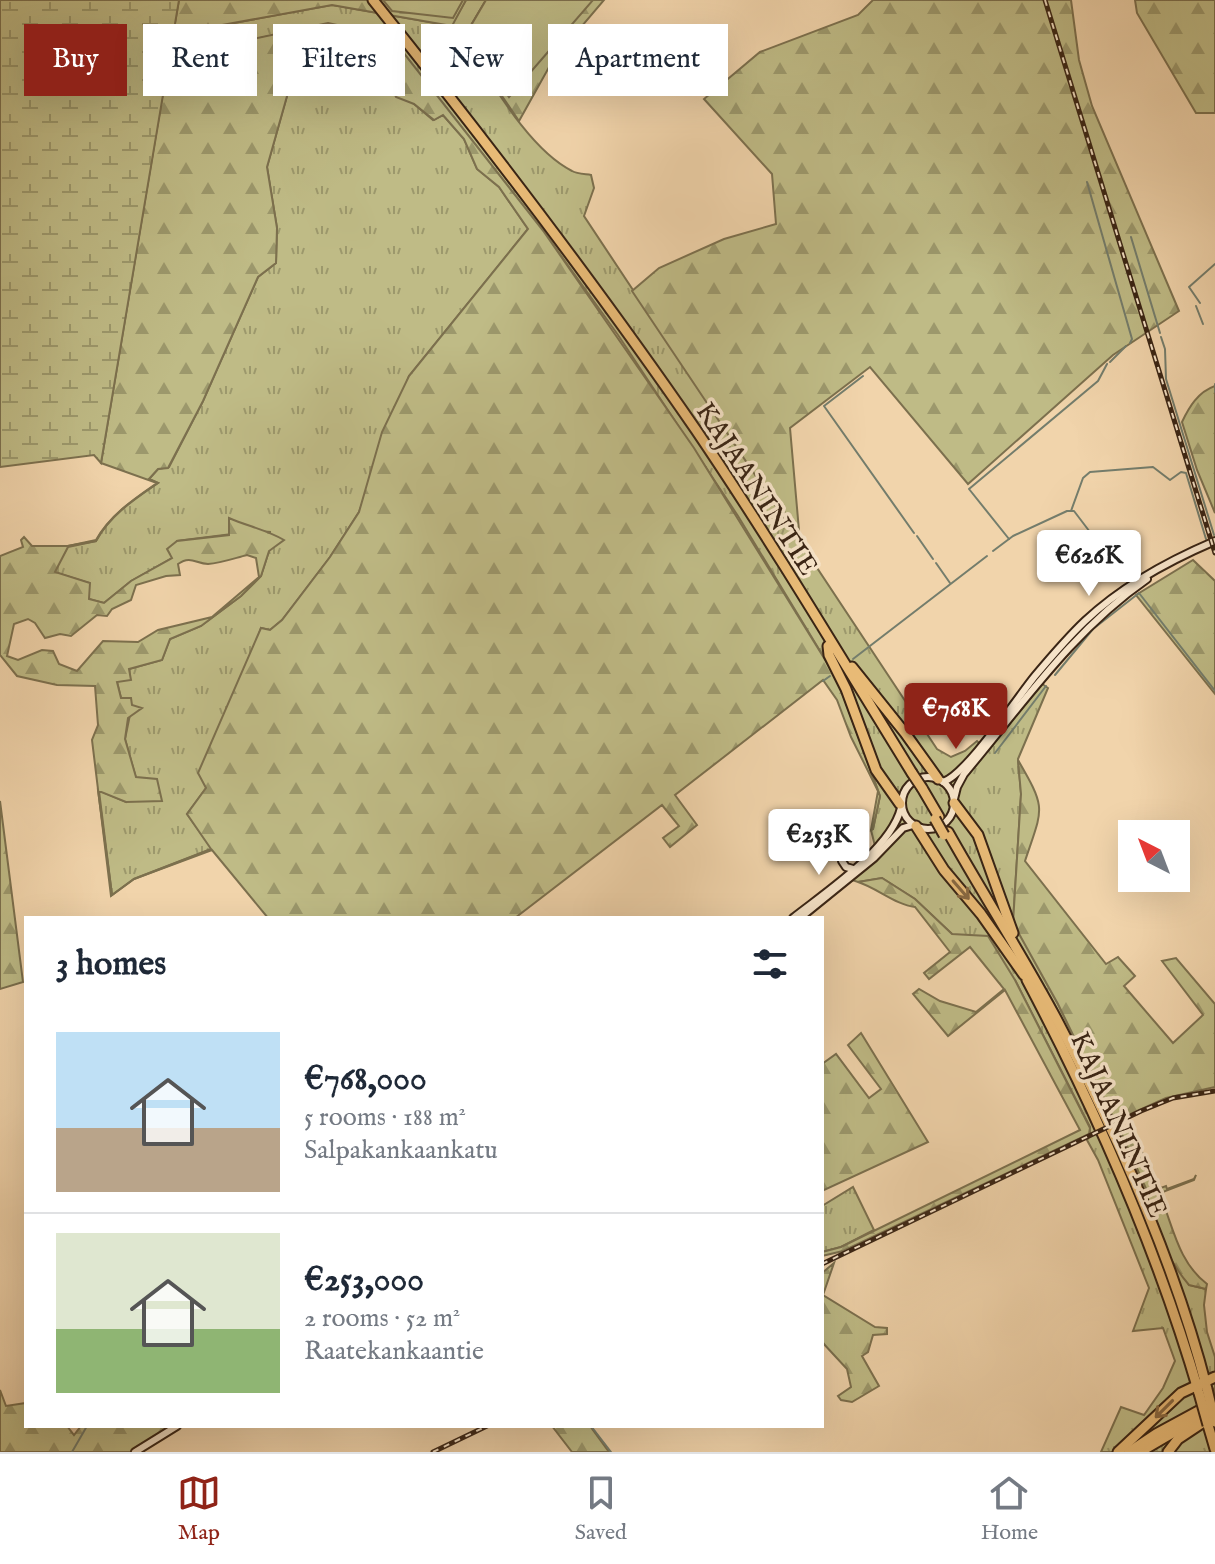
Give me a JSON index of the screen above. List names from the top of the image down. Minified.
{"streets":{"highway":["KAJAANINTIE"]},"north":"top left","page":{"chip":["Buy","Rent","Filters","New","Apartment"],"price":["€626K","€768K","€253K"],"heading":"3 homes","list":[{"name":"€768,000","note":"5 rooms · 188 m² · Salpakankaankatu"},{"name":"€253,000","note":"2 rooms · 52 m² · Raatekankaantie"}],"tabs":["Map","Saved","Home"]}}
